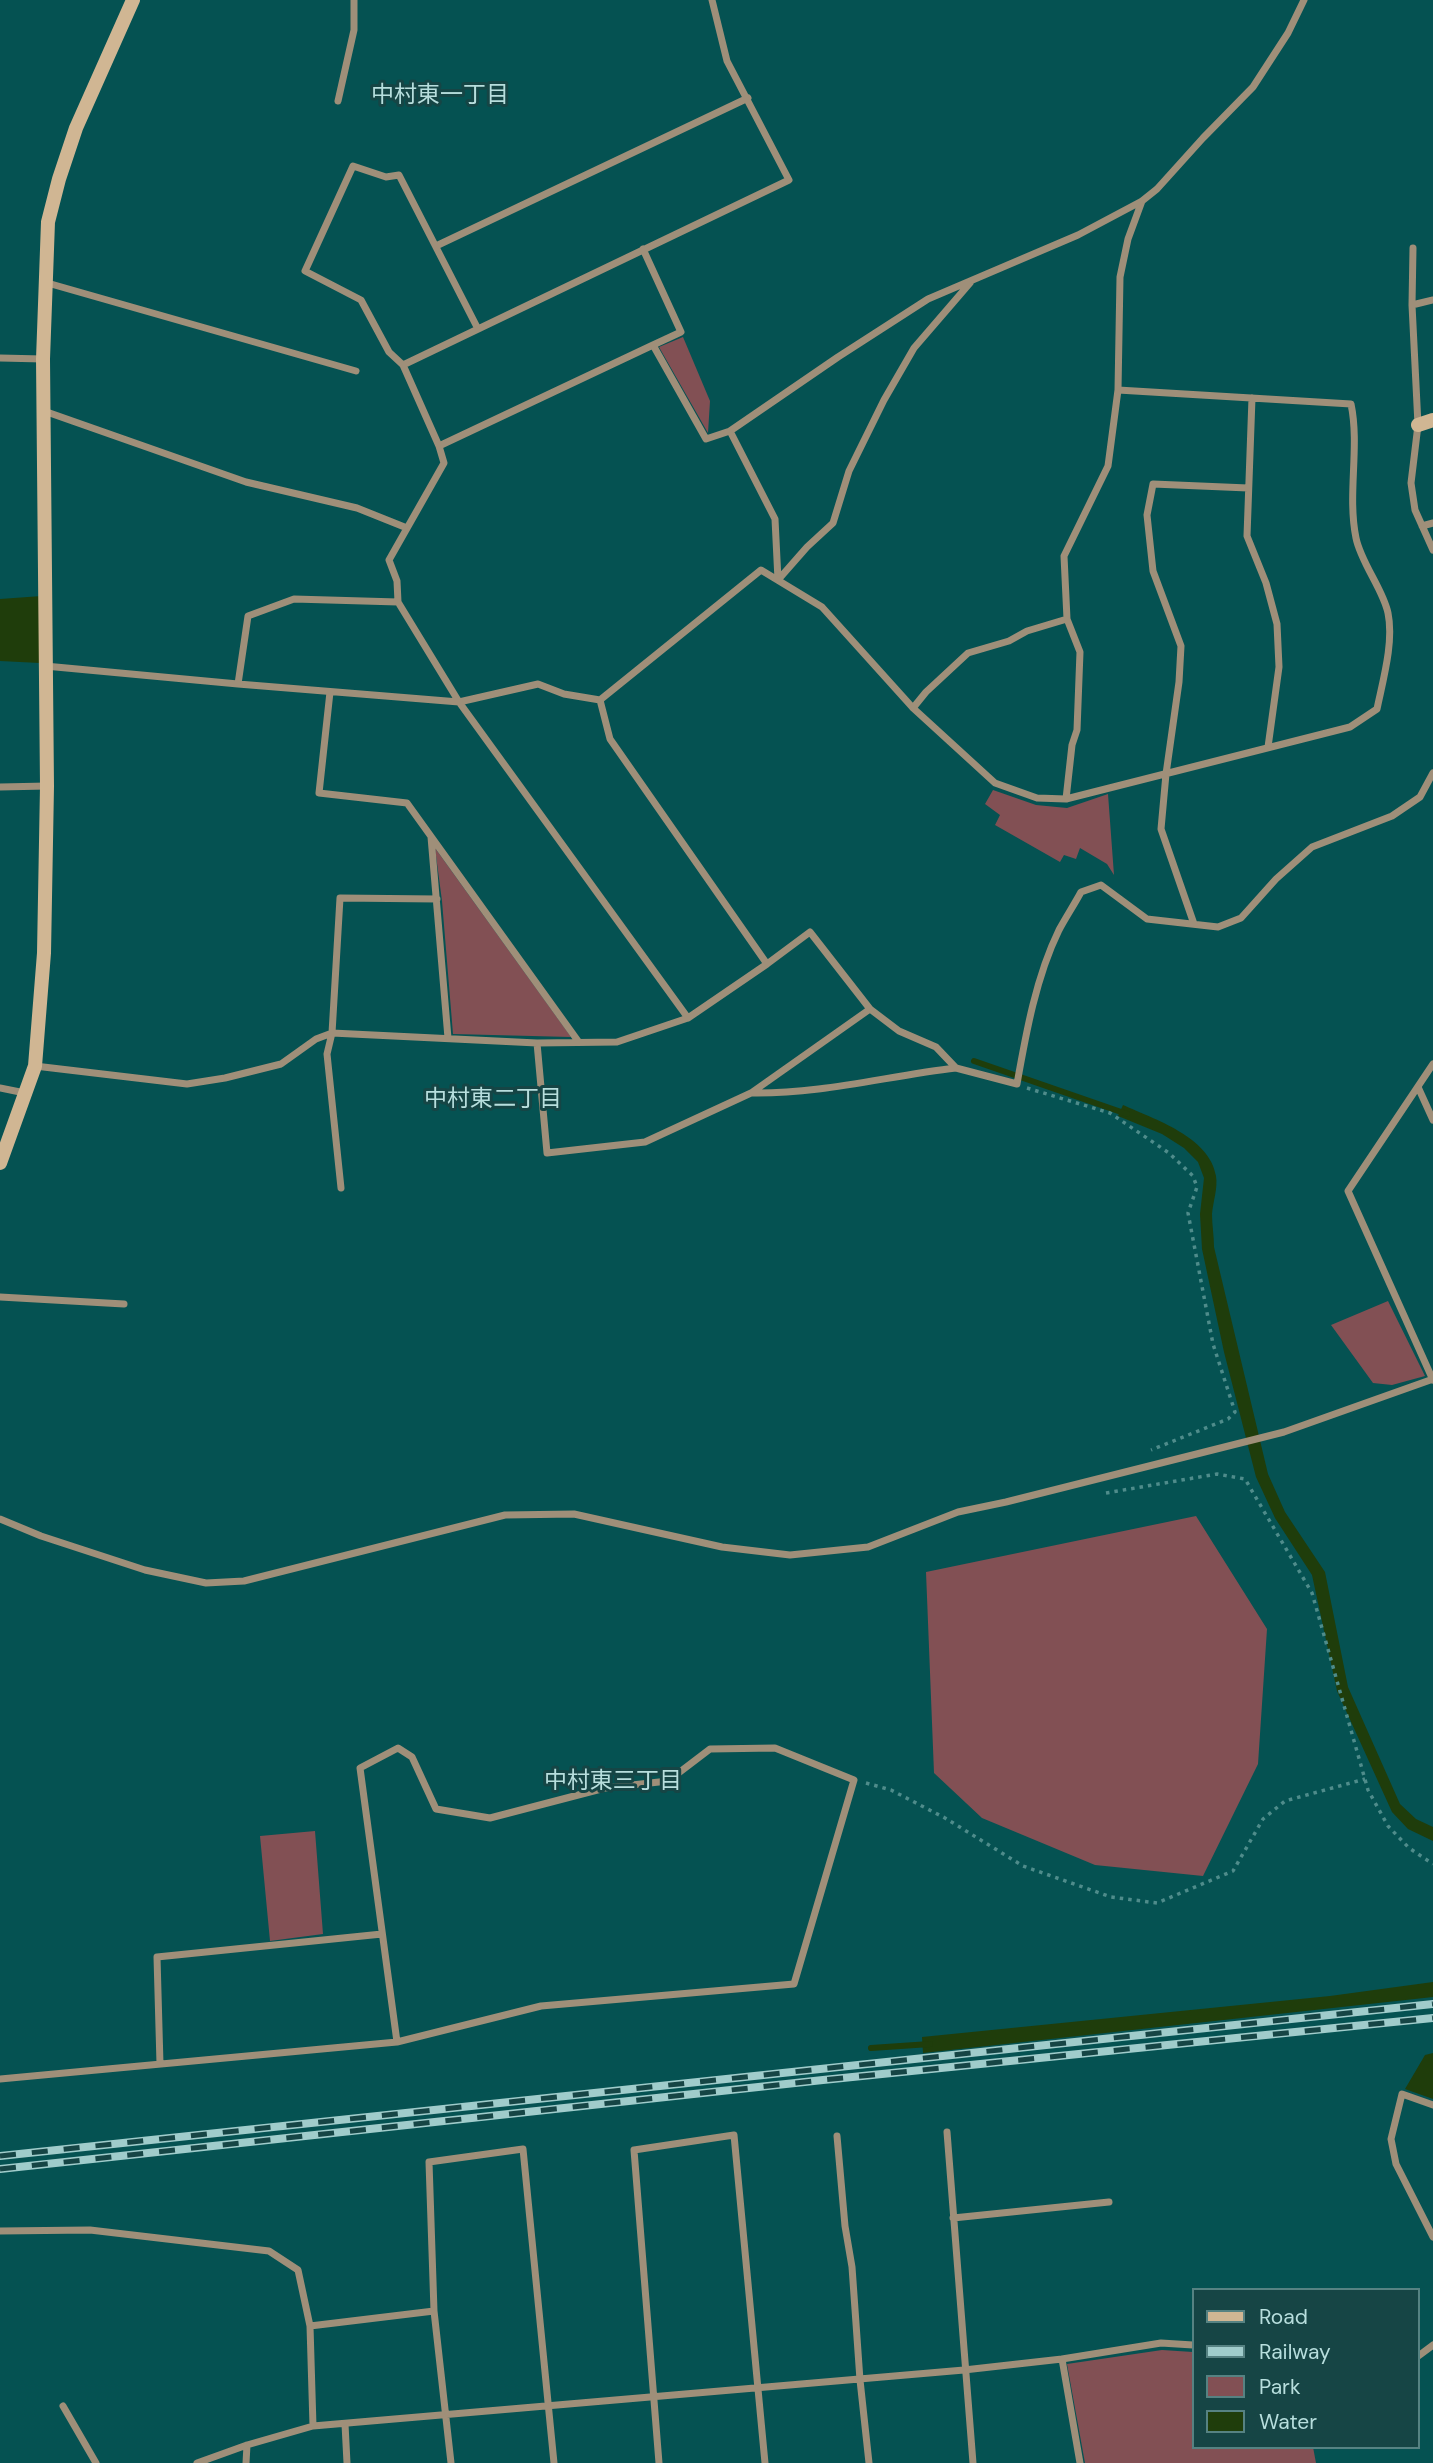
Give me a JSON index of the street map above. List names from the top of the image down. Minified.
{"districts":["中村東一丁目","中村東二丁目","中村東三丁目"],"legend":["Road","Railway","Park","Water"]}
